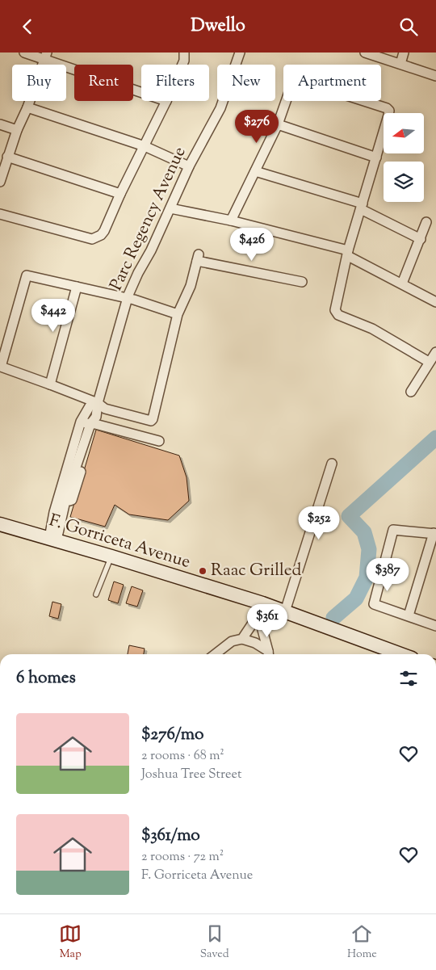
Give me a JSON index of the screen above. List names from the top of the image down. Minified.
{"streets":{"main road":["F. Gorriceta Avenue"],"street":["Parc Regency Avenue"]},"places":["Raac Grilled"],"north":"left","page":{"header":"Dwello","chip":["Buy","Rent","Filters","New","Apartment"],"price":["$276","$426","$442","$252","$387","$361"],"heading":"6 homes","list":[{"name":"$276/mo","note":"2 rooms · 68 m² · Joshua Tree Street"},{"name":"$361/mo","note":"2 rooms · 72 m² · F. Gorriceta Avenue"}],"tabs":["Map","Saved","Home"]}}
